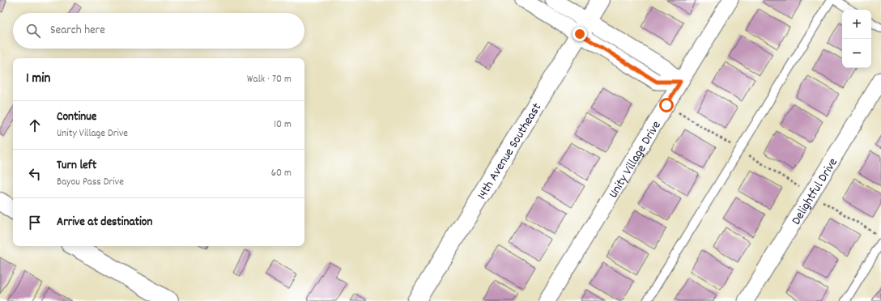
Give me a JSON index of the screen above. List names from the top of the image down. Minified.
{"streets":{"street":["14th Avenue Southeast","Unity Village Drive","Delightful Drive"]},"page":{"map_buttons":["+","−"],"search":"Search here","heading":["1 min","Walk · 70 m"],"list":[["Continue","Unity Village Drive","10 m"],["Turn left","Bayou Pass Drive","60 m"],"Arrive at destination"]}}
